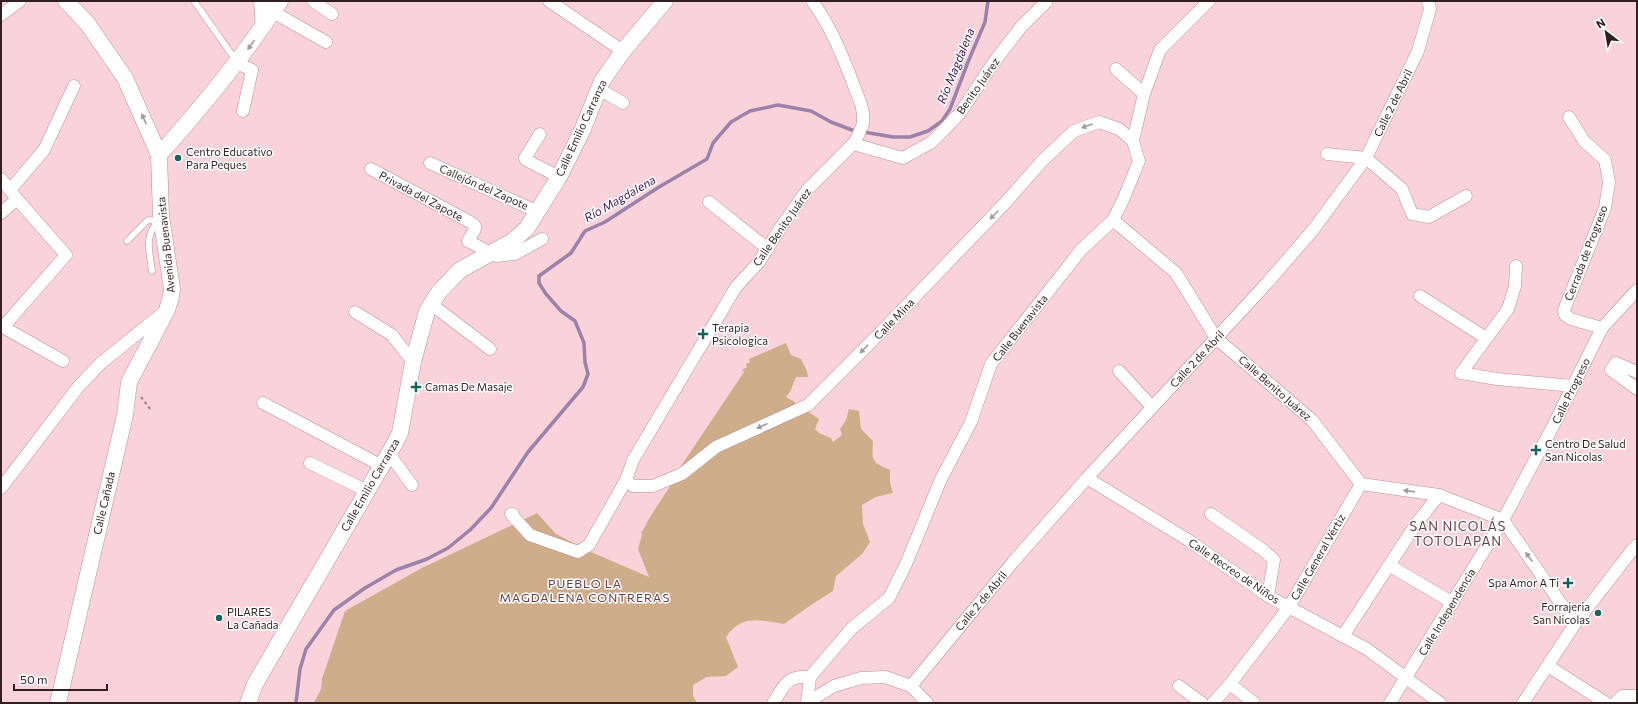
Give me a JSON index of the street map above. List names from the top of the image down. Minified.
{"streets":{"street":["Benito Juárez","Calle 2 de Abril","Calle Emilio Carranza","Callejón del Zapote","Privada del Zapote","Calle Benito Juárez","Avenida Buenavista","Cerrada de Progreso","Calle Mina","Calle Buenavista","Calle Progreso","Calle Cañada","Calle General Vértiz","Calle Recreo de Niños","Calle Independencia"]},"crossings":[["Benito Juárez","Calle Benito Juárez"],["Calle 2 de Abril","Calle Benito Juárez"],["Calle 2 de Abril","Calle Recreo de Niños"],["Calle Emilio Carranza","Callejón del Zapote"],["Calle Emilio Carranza","Privada del Zapote"],["Calle Benito Juárez","Calle Mina"],["Calle Benito Juárez","Calle Buenavista"],["Calle Benito Juárez","Calle General Vértiz"],["Avenida Buenavista","Calle Cañada"],["Cerrada de Progreso","Calle Progreso"],["Calle Mina","Calle Buenavista"],["Calle Progreso","Calle Independencia"],["Calle General Vértiz","Calle Recreo de Niños"],["Calle Recreo de Niños","Calle Independencia"]],"one_way":["Calle Mina"],"districts":["SAN NICOLÁS TOTOLAPAN","PUEBLO LA MAGDALENA CONTRERAS"],"water":["Río Magdalena"],"places":{"other":["Centro Educativo Para Peques","Forrajeria San Nicolas","PILARES La Cañada"],"health":["Terapia Psicologica","Camas De Masaje","Centro De Salud San Nicolas","Spa Amor A Ti"]},"scale_bar":"50 m","north":"top left"}
